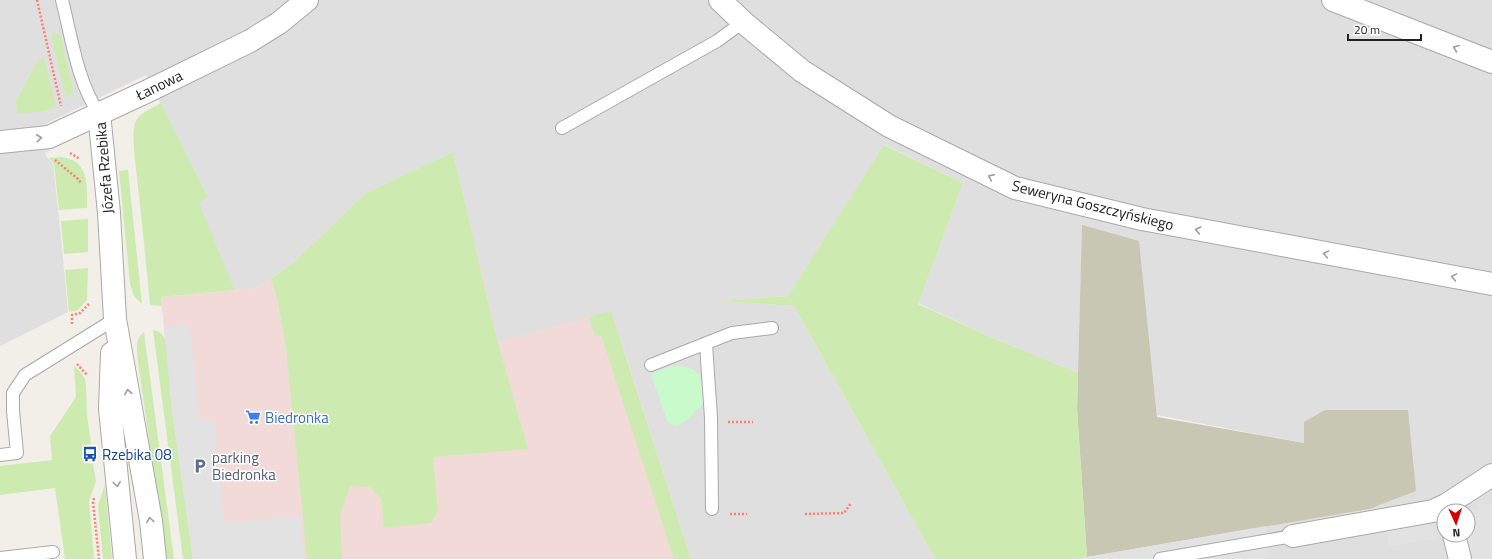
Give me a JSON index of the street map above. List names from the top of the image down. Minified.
{"streets":{"street":["Łanowa","Józefa Rzebika","Seweryna Goszczyńskiego"]},"crossings":[["Łanowa","Józefa Rzebika"]],"one_way":["Seweryna Goszczyńskiego"],"places":{"supermarket":["Biedronka"],"bus stop":["Rzebika 08"],"parking":["parking Biedronka"]},"scale_bar":"20 m","north":"bottom"}
